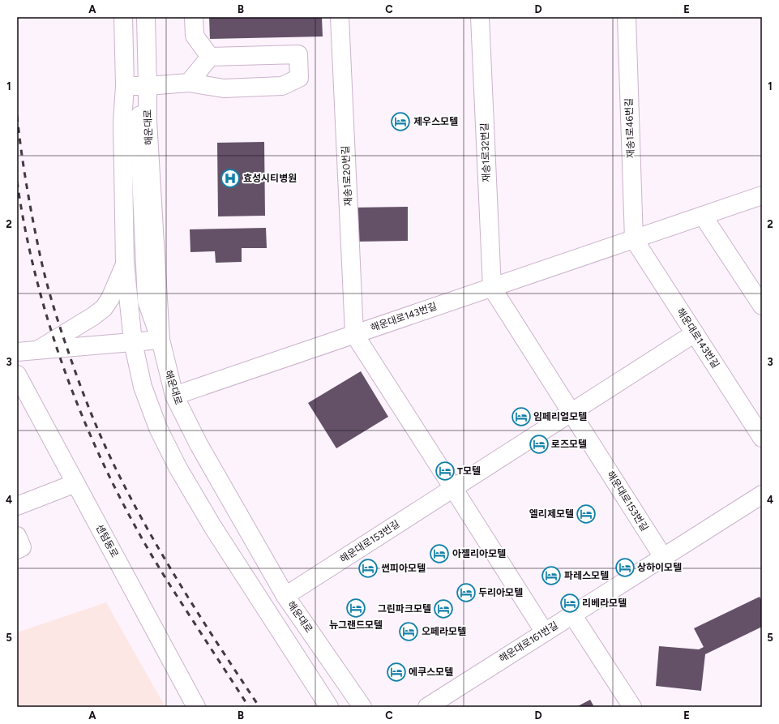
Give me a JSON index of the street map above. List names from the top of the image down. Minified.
{"streets":{"street":["해운대로","재송1로46번길","재송1로32번길","재송1로20번길","해운대로143번길","해운대로153번길","센텀동로","해운대로161번길"]},"crossings":[["해운대로","해운대로143번길"],["해운대로","해운대로153번길"],["재송1로46번길","해운대로143번길"],["재송1로32번길","해운대로143번길"],["재송1로32번길","해운대로153번길"],["재송1로20번길","해운대로143번길"],["해운대로143번길","해운대로153번길"],["해운대로153번길","해운대로161번길"]],"places":{"hotel":["제우스모텔","임페리얼모텔","로즈모텔","T모텔","엘리제모텔","아젤리아모텔","상하이모텔","썬피아모텔","파레스모텔","두리아모텔","리베라모텔","뉴그랜드모텔","그린파크모텔","오페라모텔","에쿠스모텔"],"hospital":["효성시티병원"]},"grid":{"columns":["A","B","C","D","E"],"rows":["1","2","3","4","5"]}}
